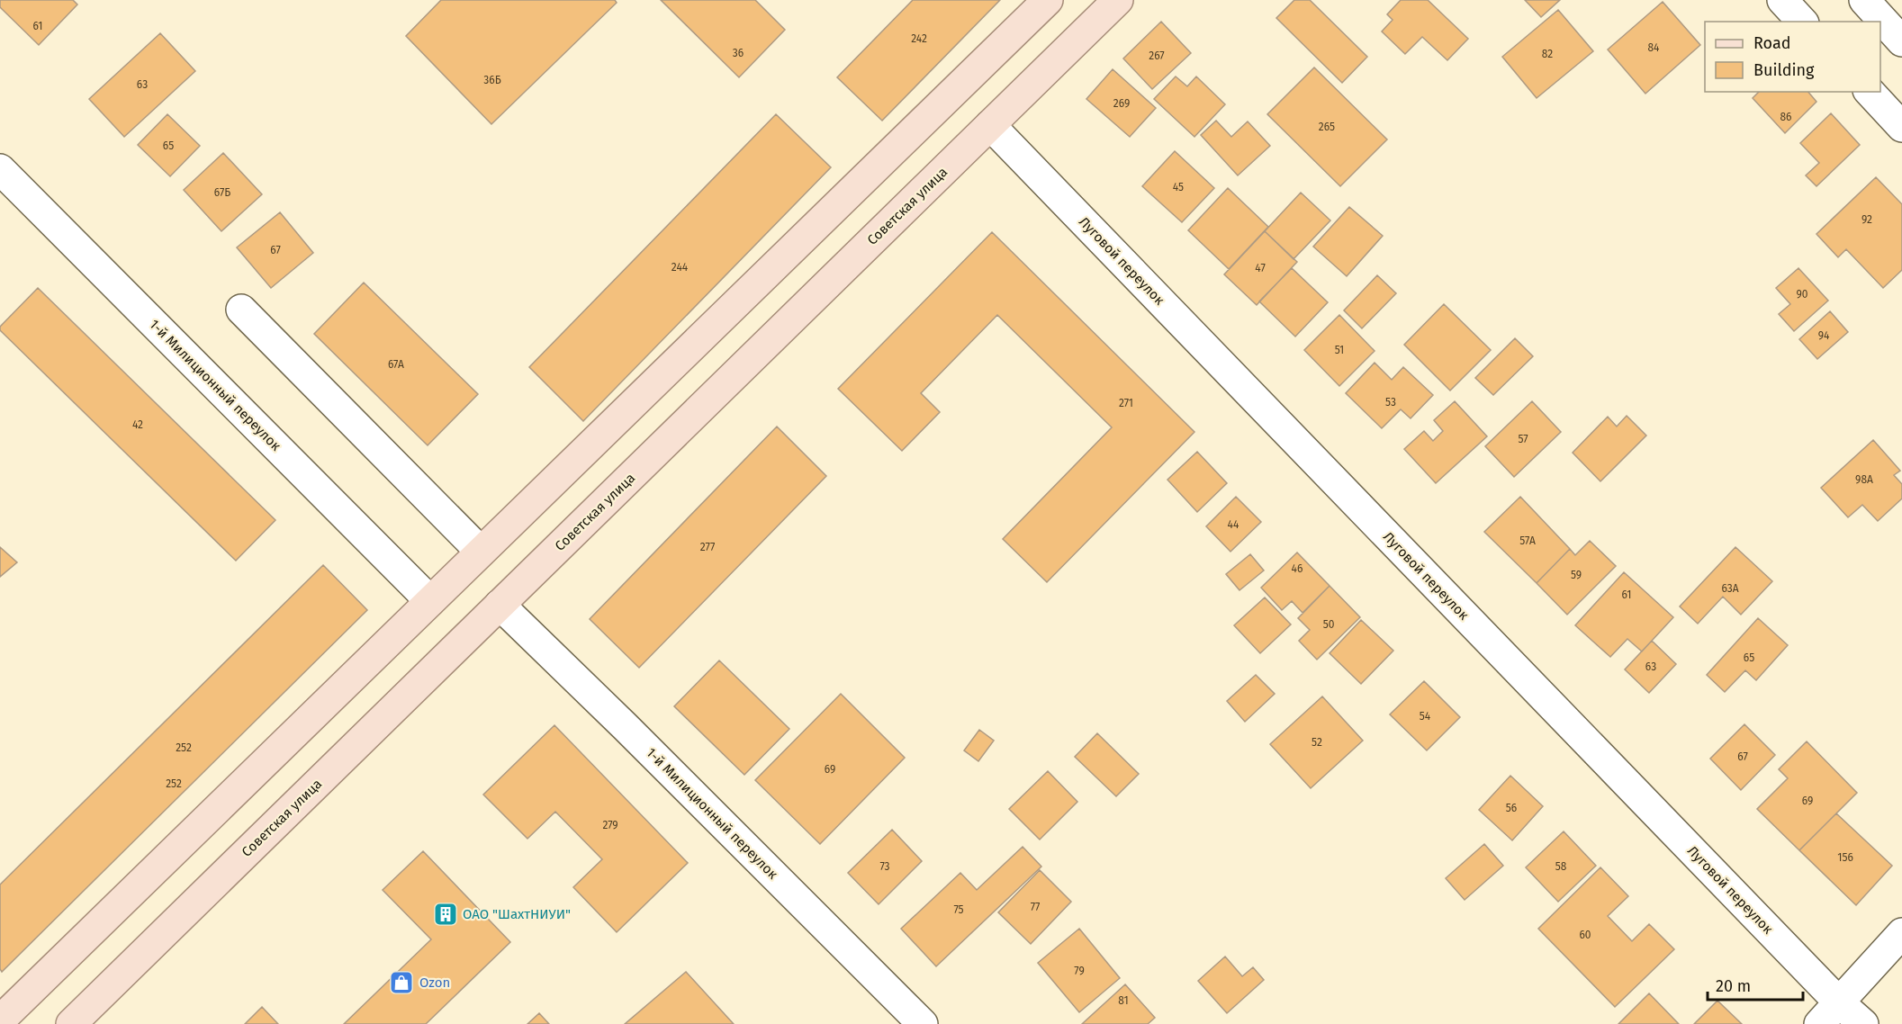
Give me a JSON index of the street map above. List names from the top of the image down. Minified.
{"streets":{"main road":["Советская улица"],"street":["Луговой переулок","1-й Милиционный переулок"]},"crossings":[["Советская улица","Луговой переулок"],["Советская улица","1-й Милиционный переулок"]],"places":{"building":["ОАО \"ШахтНИУИ\""],"shop":["Ozon"]},"house_numbers":["61","242","84","36","82","267","36Б","63","269","86","265","65","45","67Б","92","67","244","47","90","94","51","67А","53","271","42","57","98А","44","57А","277","46","59","63А","61","50","65","63","54","52","252","67","69","252","69","56","279","156","73","58","77","75","60","79","81"],"legend":["Road","Building"],"scale_bar":"20 m"}
